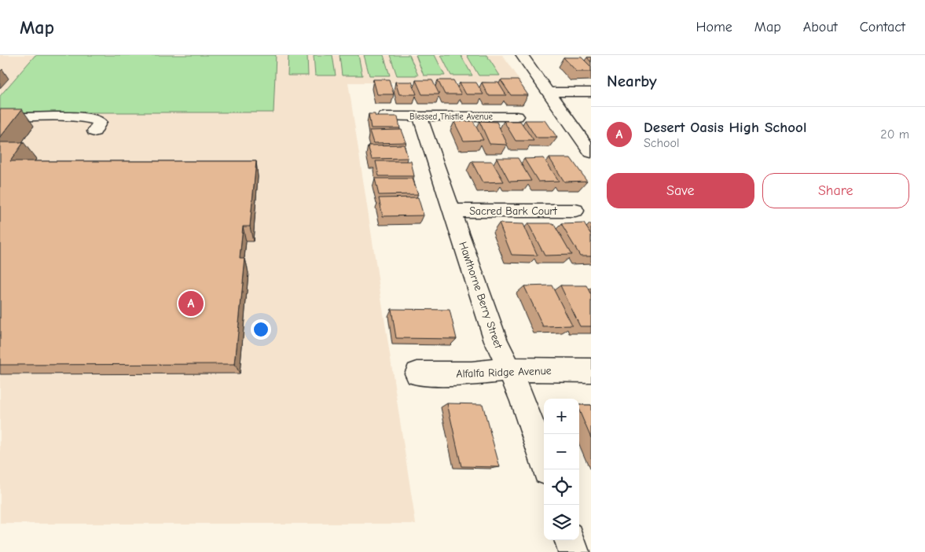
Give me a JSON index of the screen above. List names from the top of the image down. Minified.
{"streets":{"street":["Blessed Thistle Avenue","Sacred Bark Court","Hawthorne Berry Street","Alfalfa Ridge Avenue"]},"crossings":[["Blessed Thistle Avenue","Hawthorne Berry Street"],["Sacred Bark Court","Hawthorne Berry Street"],["Hawthorne Berry Street","Alfalfa Ridge Avenue"]],"page":{"header":"Map","nav":["Home","Map","About","Contact"],"heading":"Nearby","list":[{"mark":"A","name":"Desert Oasis High School","note":"School","value":"20 m"}],"buttons":["Save","Share"],"pins":"A","map_buttons":["+","−"]}}
